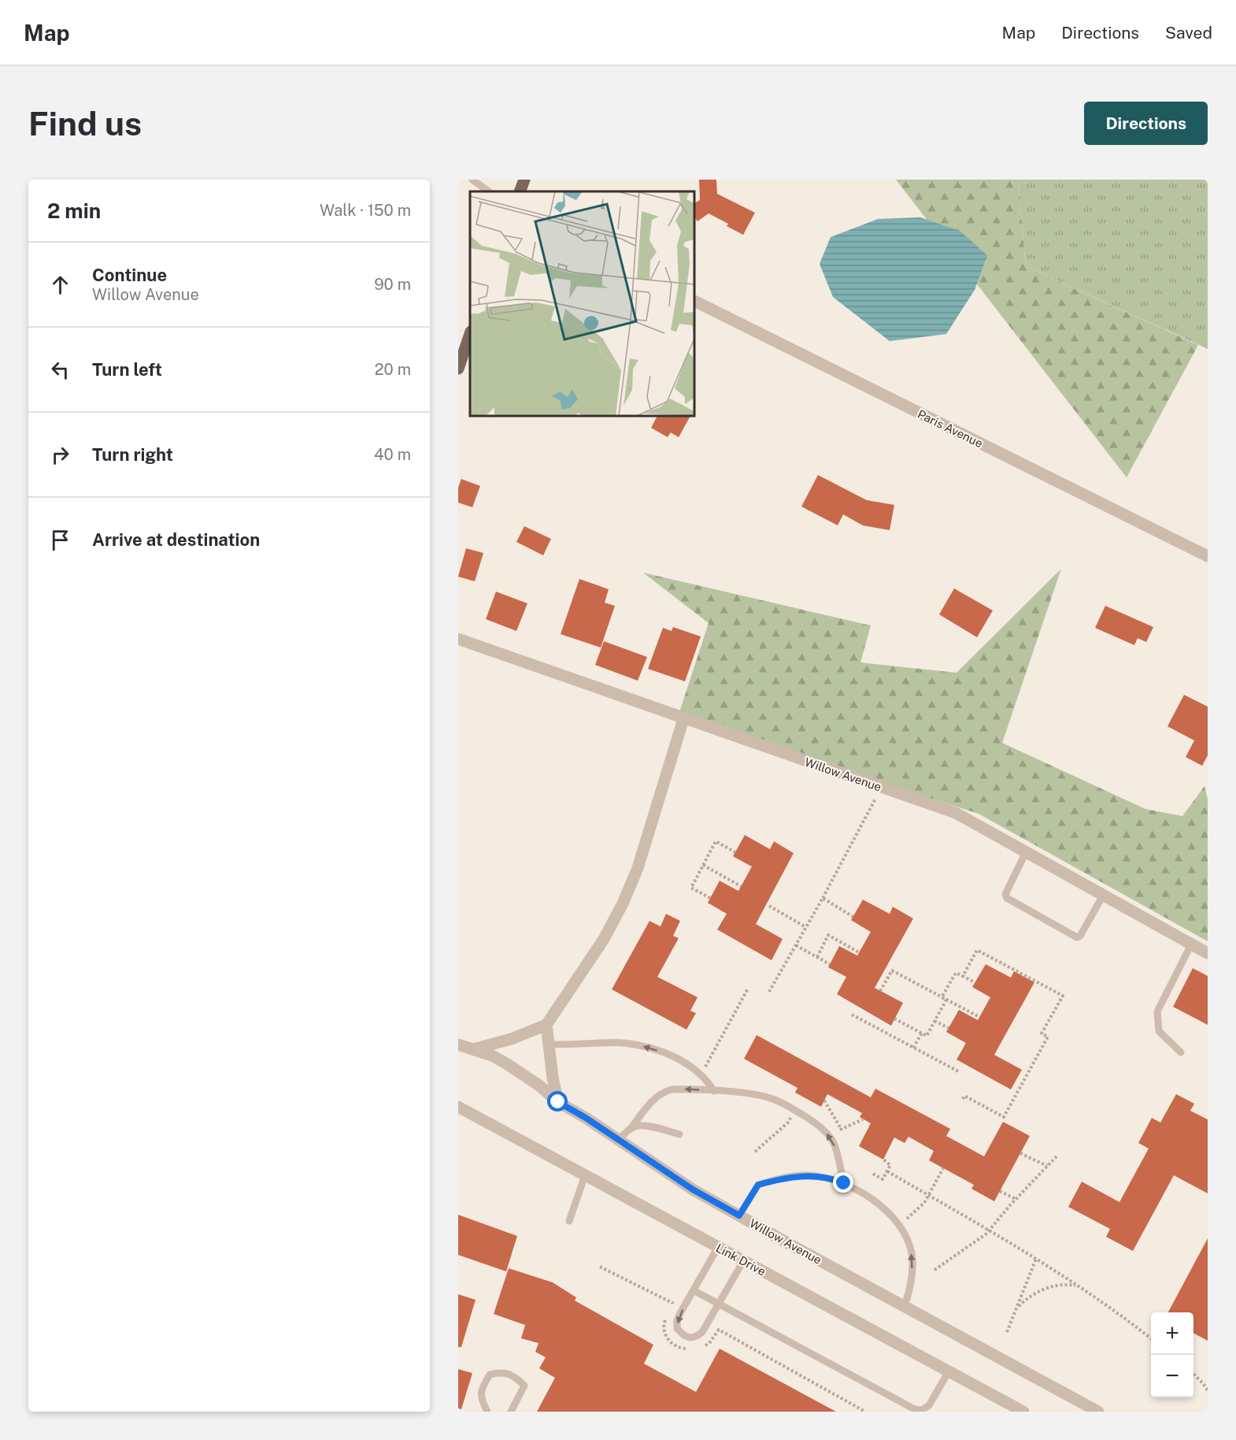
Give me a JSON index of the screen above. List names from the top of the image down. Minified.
{"streets":{"street":["Paris Avenue","Willow Avenue","Link Drive"]},"page":{"header":"Map","nav":["Map","Directions","Saved"],"buttons":"Directions","title":"Find us","heading":["2 min","Walk · 150 m"],"list":[["Continue","Willow Avenue","90 m"],["Turn left","20 m"],["Turn right","40 m"],"Arrive at destination"],"map_buttons":["+","−"]}}
